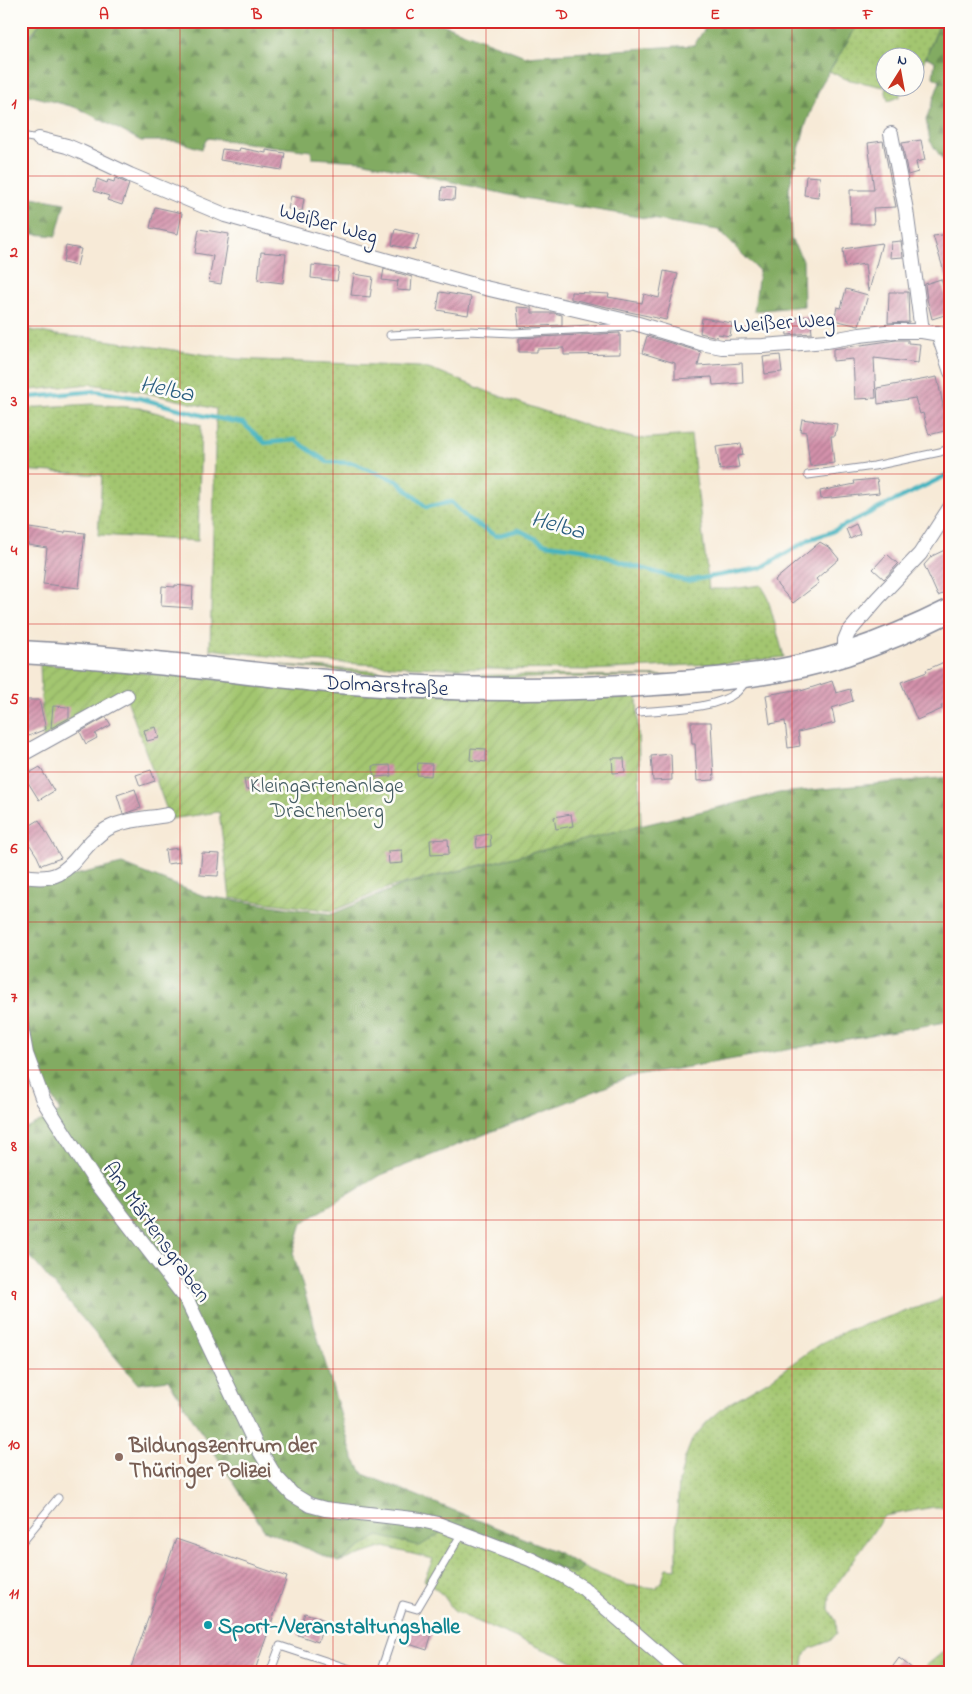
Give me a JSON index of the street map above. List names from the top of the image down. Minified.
{"streets":{"main road":["Dolmarstraße"],"street":["Weißer Weg","Am Märtensgraben"]},"water":["Helba"],"parks":["Kleingartenanlage Drachenberg"],"places":["Bildungszentrum der Thüringer Polizei","Sport-/Veranstaltungshalle"],"north":"top","grid":{"columns":["A","B","C","D","E","F"],"rows":["1","2","3","4","5","6","7","8","9","10","11"]}}
